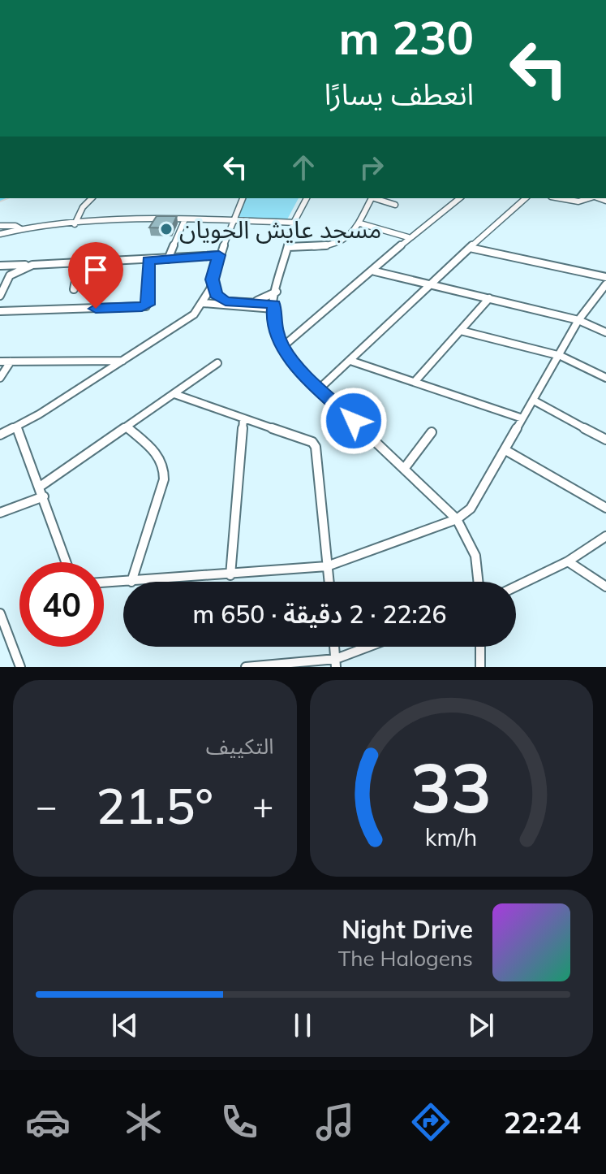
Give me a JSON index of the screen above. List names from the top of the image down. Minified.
{"places":["مسجد عايش الحويان"],"page":{"turn":["230 m","انعطف يسارًا"],"limit":"40","trip":"22:26 · 2 دقيقة · 650 m","tile":"التكييف","heat":["−","21.5°","+"],"song":["Night Drive","The Halogens"],"tabs":"22:24","gauge":["33","km/h"]}}
